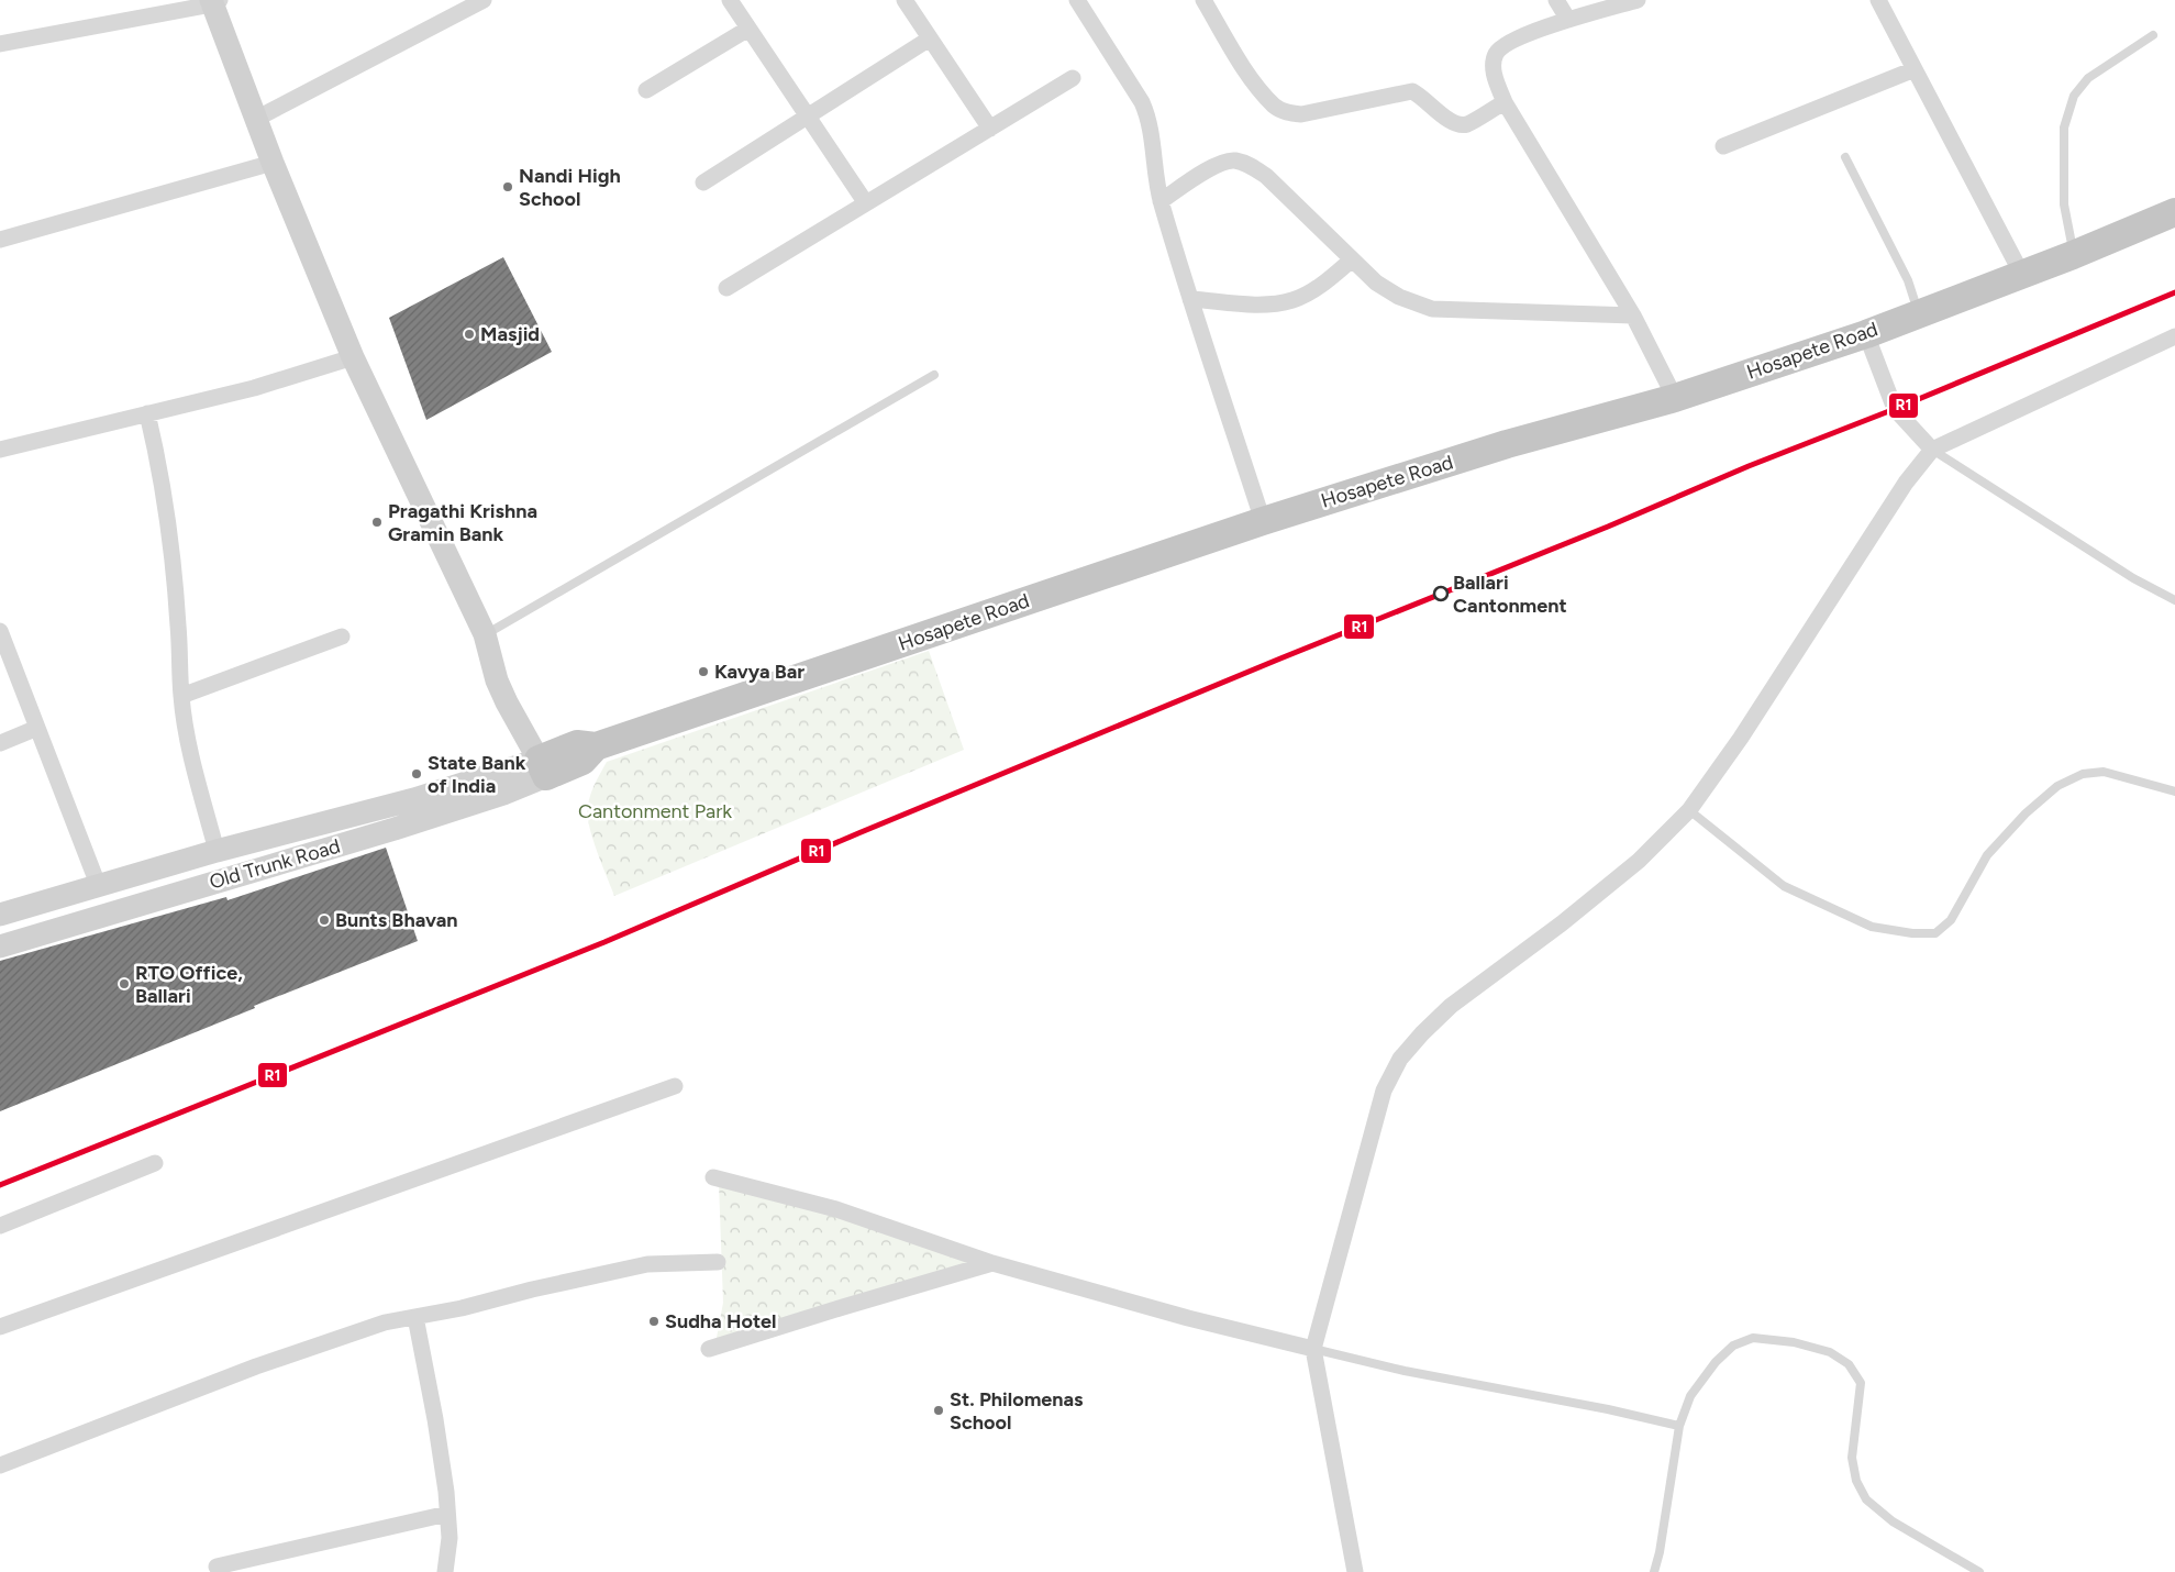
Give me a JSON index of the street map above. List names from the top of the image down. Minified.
{"streets":{"highway":["Hosapete Road"],"street":["Old Trunk Road"]},"crossings":[["Hosapete Road","Old Trunk Road"]],"parks":["Cantonment Park"],"places":["Nandi High School","Masjid","Pragathi Krishna Gramin Bank","Ballari Cantonment","Kavya Bar","State Bank of India","Bunts Bhavan","RTO Office, Ballari","Sudha Hotel","St. Philomenas School"],"lines":["transit line R1"]}
